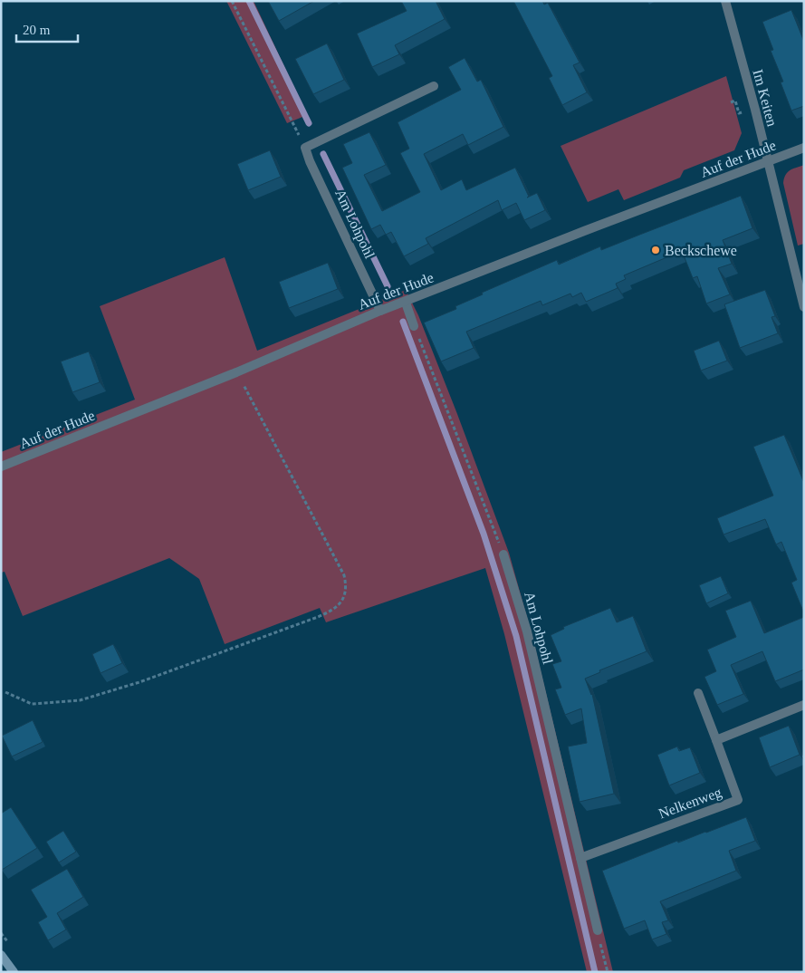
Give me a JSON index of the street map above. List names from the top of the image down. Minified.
{"streets":{"street":["Im Keiten","Auf der Hude","Am Lohpohl","Nelkenweg"]},"crossings":[["Im Keiten","Auf der Hude"],["Auf der Hude","Am Lohpohl"],["Am Lohpohl","Nelkenweg"]],"places":["Beckschewe"],"scale_bar":"20 m"}
